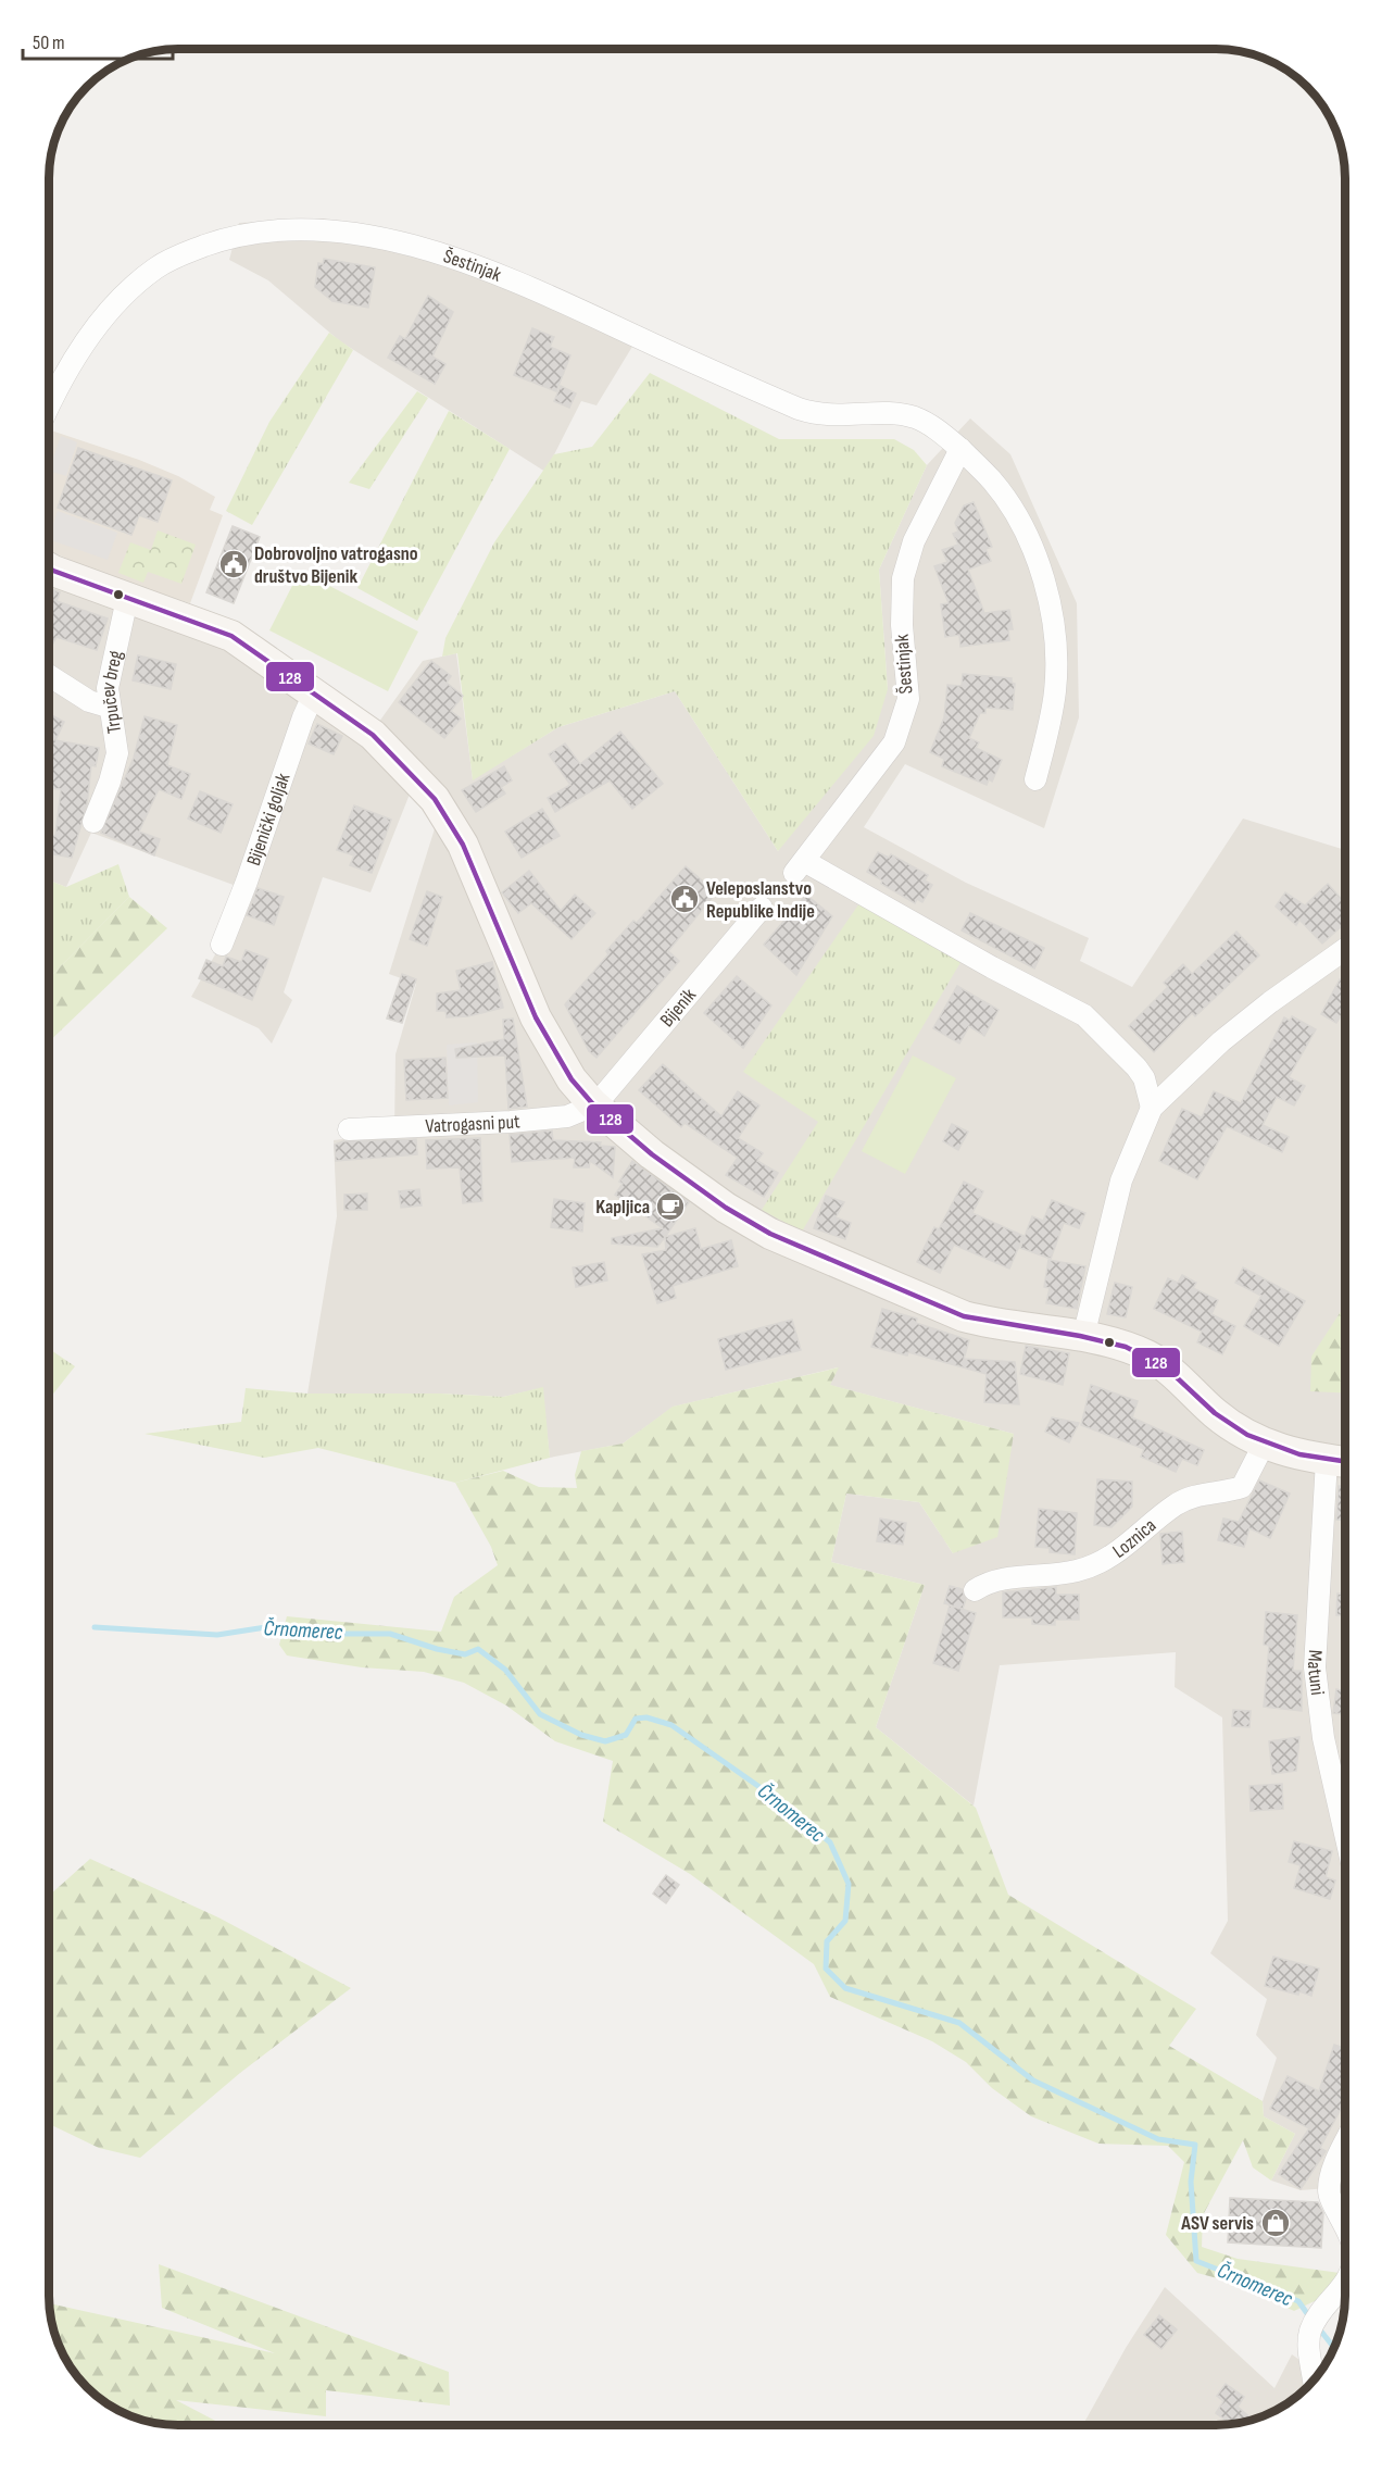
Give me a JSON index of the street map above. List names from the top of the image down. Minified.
{"streets":{"street":["Šestinjak","Trpučev breg","Bijenički goljak","Bijenik","Vatrogasni put","Loznica","Matuni"]},"crossings":[["Bijenik","Vatrogasni put"]],"water":["Črnomerec"],"places":{"public building":["Dobrovoljno vatrogasno društvo Bijenik","Veleposlanstvo Republike Indije"],"cafe":["Kapljica"],"shop":["ASV servis"]},"lines":["transit line 128"],"scale_bar":"50 m"}
